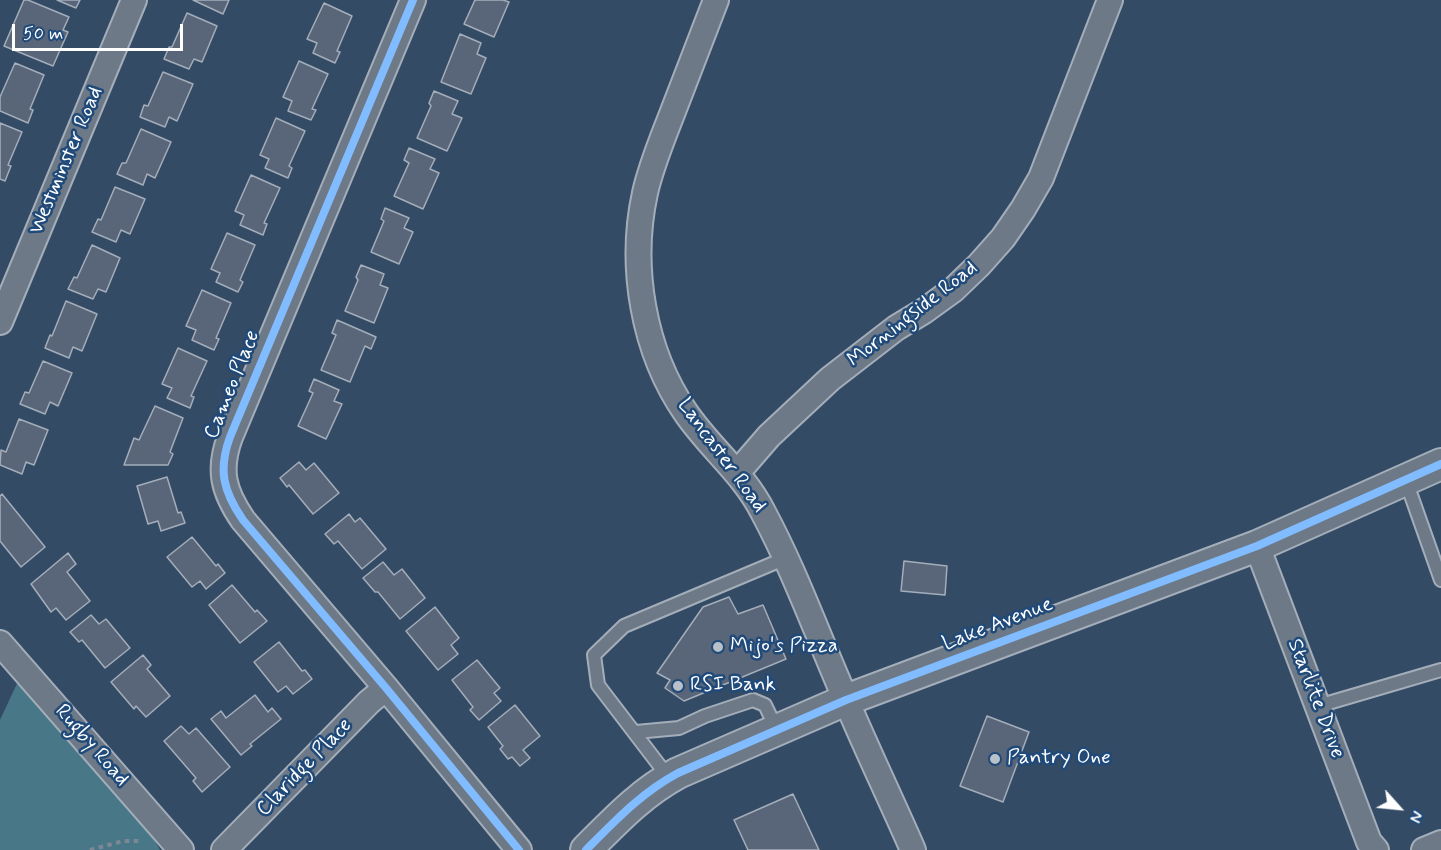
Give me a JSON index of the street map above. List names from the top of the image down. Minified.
{"streets":{"street":["Westminster Road","Morningside Road","Cameo Place","Lancaster Road","Lake Avenue","Starlite Drive","Rugby Road","Claridge Place"]},"crossings":[["Morningside Road","Lancaster Road"],["Cameo Place","Claridge Place"],["Lancaster Road","Lake Avenue"],["Lake Avenue","Starlite Drive"]],"places":["Mijo's Pizza","RSI Bank","Pantry One"],"scale_bar":"50 m","north":"bottom right"}
